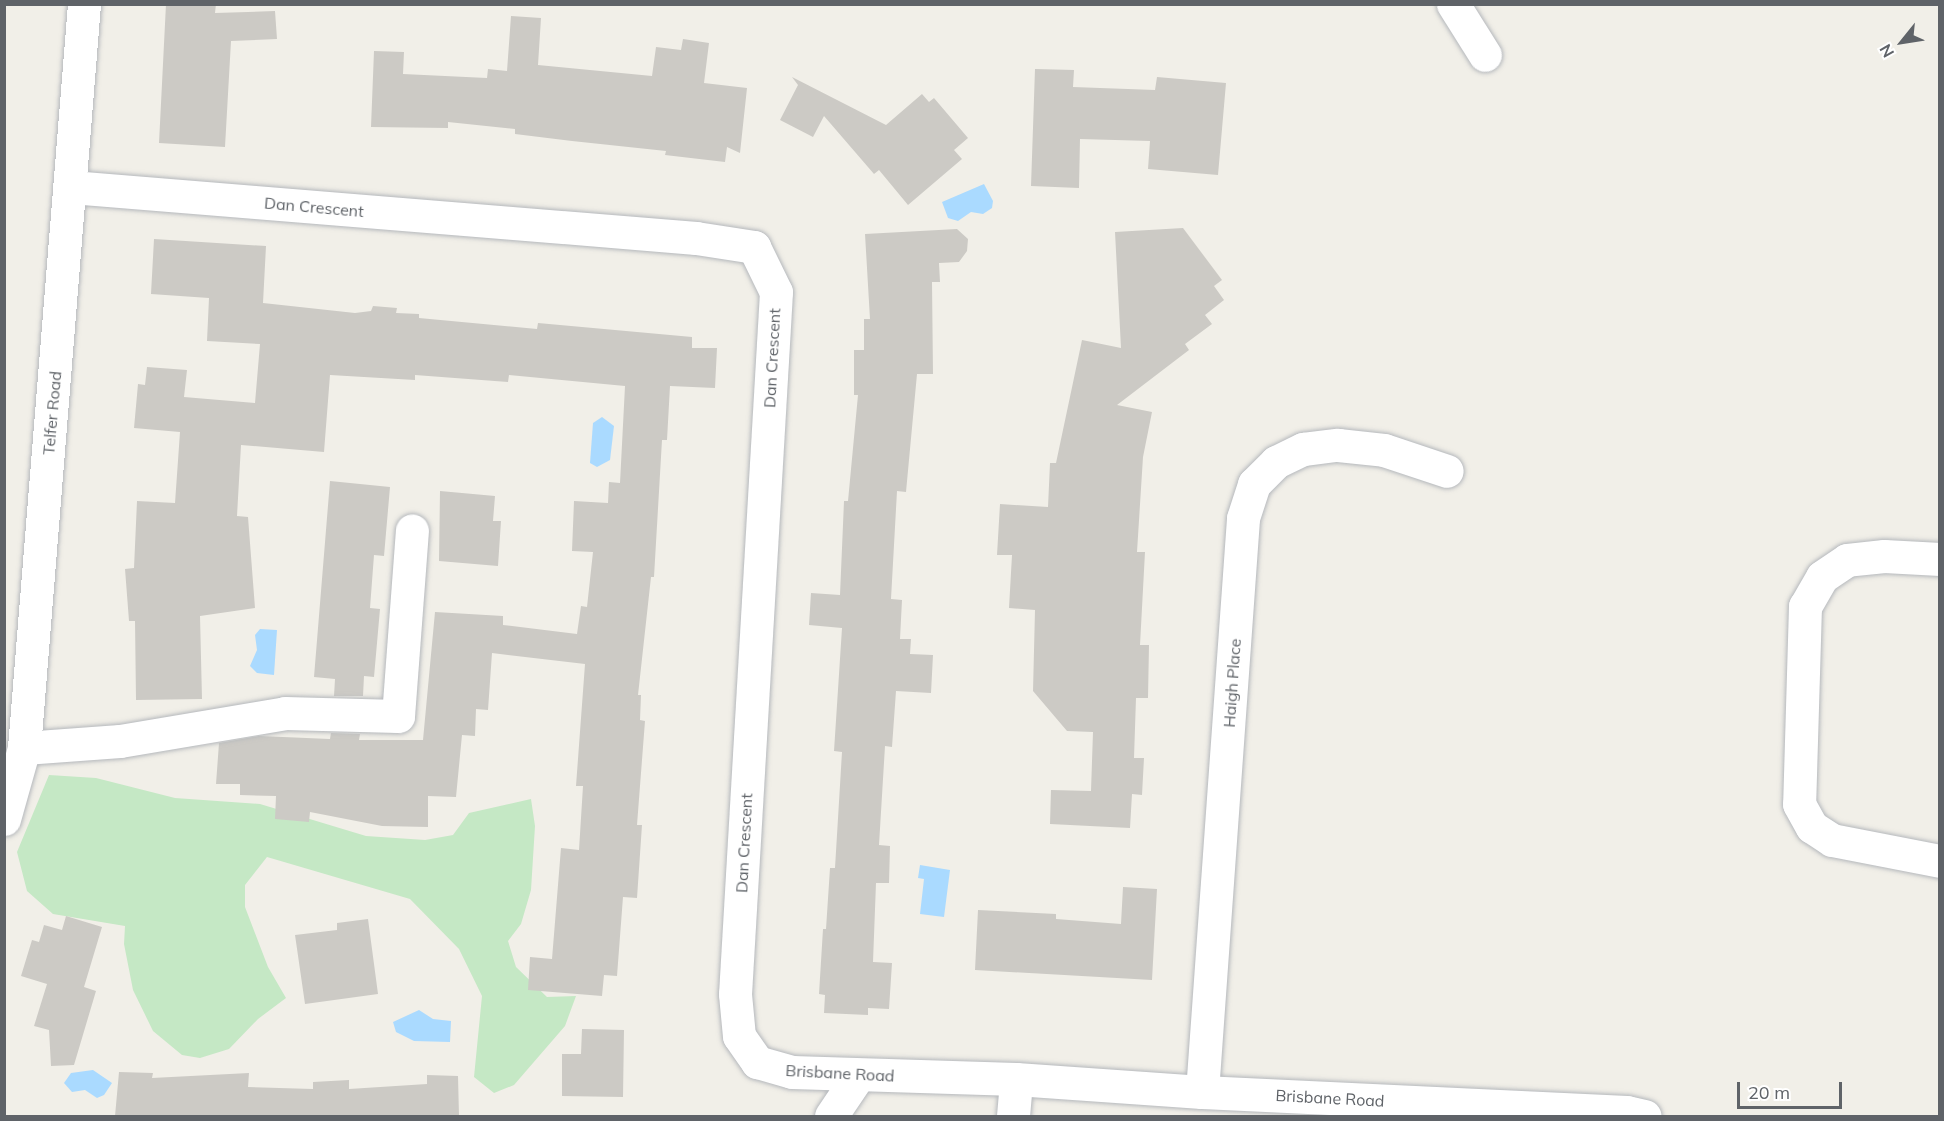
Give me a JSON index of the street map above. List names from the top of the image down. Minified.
{"streets":{"street":["Dan Crescent","Telfer Road","Haigh Place","Brisbane Road"]},"crossings":[["Dan Crescent","Telfer Road"],["Dan Crescent","Brisbane Road"],["Haigh Place","Brisbane Road"]],"scale_bar":"20 m","north":"bottom left"}
